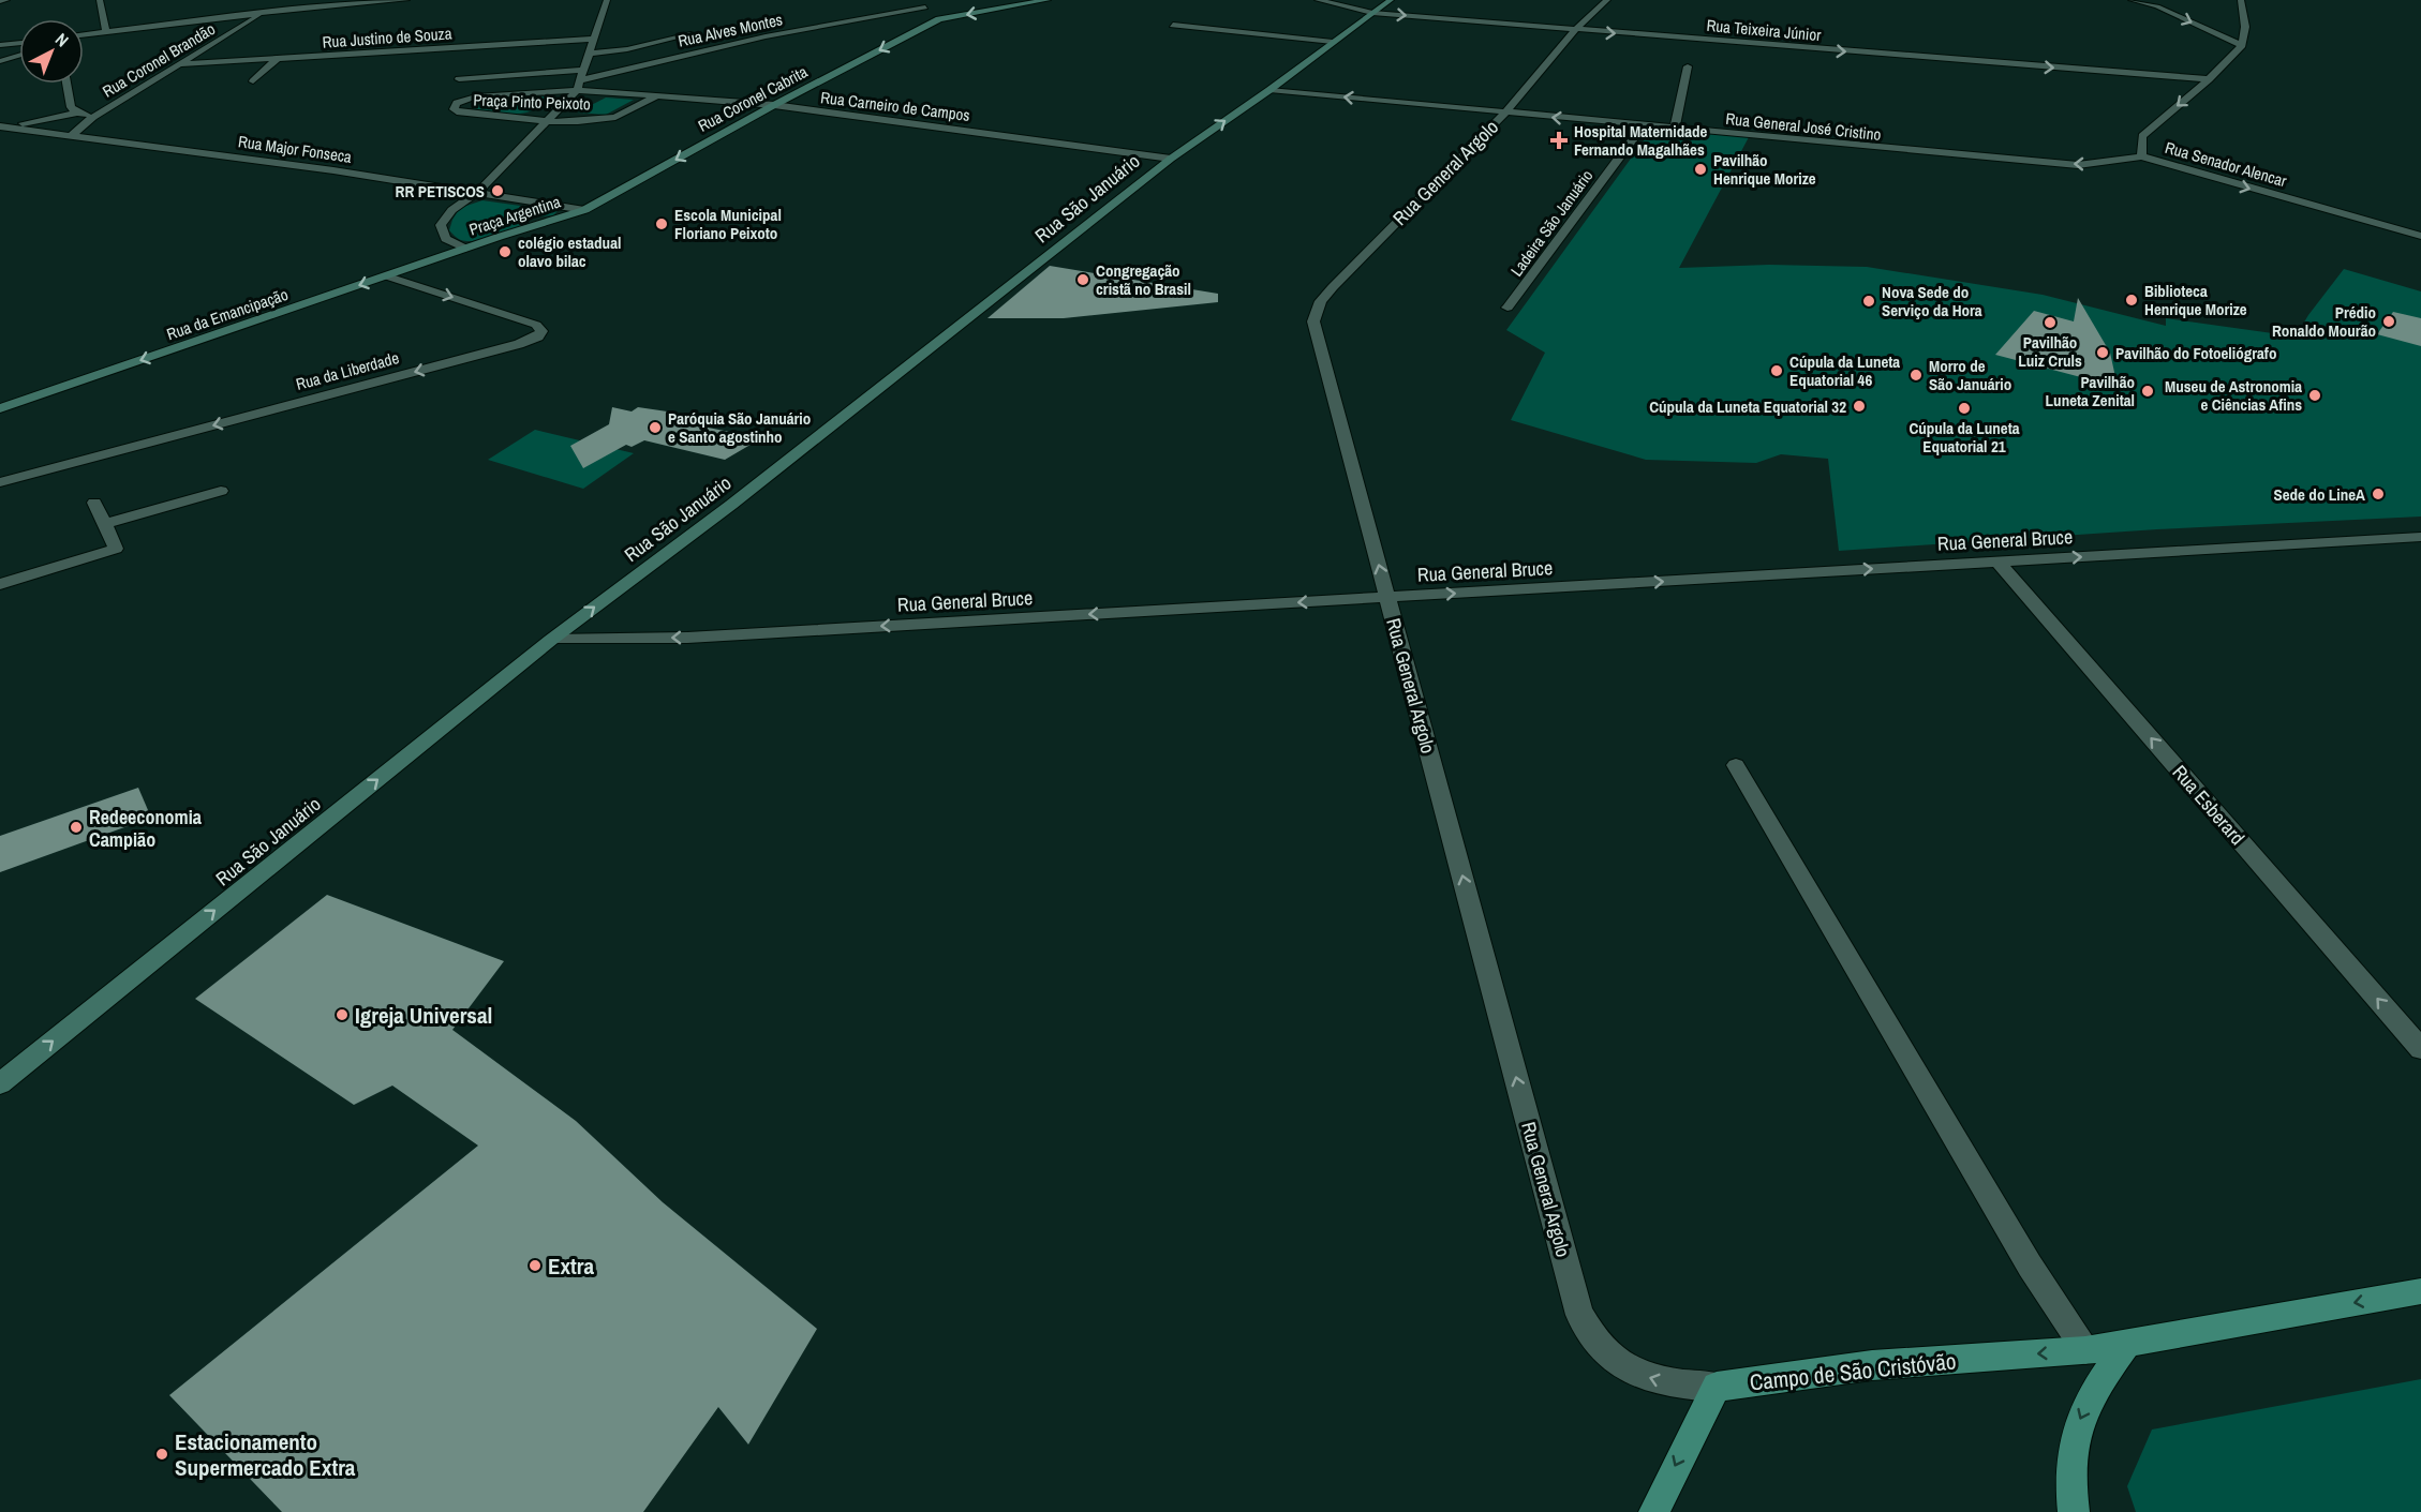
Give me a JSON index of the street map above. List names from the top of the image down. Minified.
{"streets":{"main road":["Campo de São Cristóvão"],"street":["Rua Alves Montes","Rua Teixeira Júnior","Rua Justino de Souza","Rua Coronel Brandão","Rua Coronel Cabrita","Praça Pinto Peixoto","Rua Carneiro de Campos","Rua General José Cristino","Rua Major Fonseca","Rua Senador Alencar","Rua General Argolo","Rua São Januário","Praça Argentina","Ladeira São Januário","Rua da Emancipação","Rua da Liberdade","Rua General Bruce","Rua Esberard"]},"crossings":[["Rua Alves Montes","Praça Pinto Peixoto"],["Rua Alves Montes","Rua Carneiro de Campos"],["Rua Teixeira Júnior","Rua Senador Alencar"],["Rua Teixeira Júnior","Rua General Argolo"],["Rua Teixeira Júnior","Rua São Januário"],["Rua Justino de Souza","Rua Coronel Brandão"],["Rua Coronel Brandão","Rua Major Fonseca"],["Rua Coronel Cabrita","Rua Carneiro de Campos"],["Rua Coronel Cabrita","Rua Major Fonseca"],["Rua Coronel Cabrita","Praça Argentina"],["Praça Pinto Peixoto","Rua Carneiro de Campos"],["Rua Carneiro de Campos","Rua São Januário"],["Rua General José Cristino","Rua Senador Alencar"],["Rua General José Cristino","Rua General Argolo"],["Rua General José Cristino","Rua São Januário"],["Rua General José Cristino","Ladeira São Januário"],["Rua Major Fonseca","Praça Argentina"],["Rua General Argolo","Rua General Bruce"],["Rua General Argolo","Campo de São Cristóvão"],["Rua São Januário","Rua General Bruce"],["Praça Argentina","Rua da Emancipação"],["Rua da Emancipação","Rua da Liberdade"],["Rua General Bruce","Rua Esberard"]],"one_way":["Rua Teixeira Júnior","Rua General José Cristino","Rua General Argolo","Rua São Januário","Rua da Emancipação","Rua Esberard","Campo de São Cristóvão"],"places":{"health":["Hospital Maternidade Fernando Magalhães"],"other":["Pavilhão Henrique Morize","RR PETISCOS","Escola Municipal Floriano Peixoto","colégio estadual olavo bilac","Congregação cristã no Brasil","Biblioteca Henrique Morize","Nova Sede do Serviço da Hora","Prédio Ronaldo Mourão","Pavilhão Luiz Cruls","Pavilhão do Fotoeliógrafo","Cúpula da Luneta Equatorial 46","Morro de São Januário","Pavilhão Luneta Zenital","Museu de Astronomia e Ciências Afins","Cúpula da Luneta Equatorial 32","Cúpula da Luneta Equatorial 21","Paróquia São Januário e Santo agostinho","Sede do LineA","Redeeconomia Campião","Igreja Universal","Extra","Estacionamento Supermercado Extra"]},"north":"top right"}
